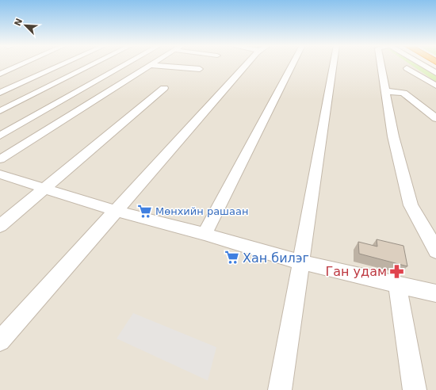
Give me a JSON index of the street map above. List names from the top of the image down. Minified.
{"places":{"supermarket":["Мөнхийн рашаан","Хан билэг"],"pharmacy":["Ган удам"]},"north":"top left"}
